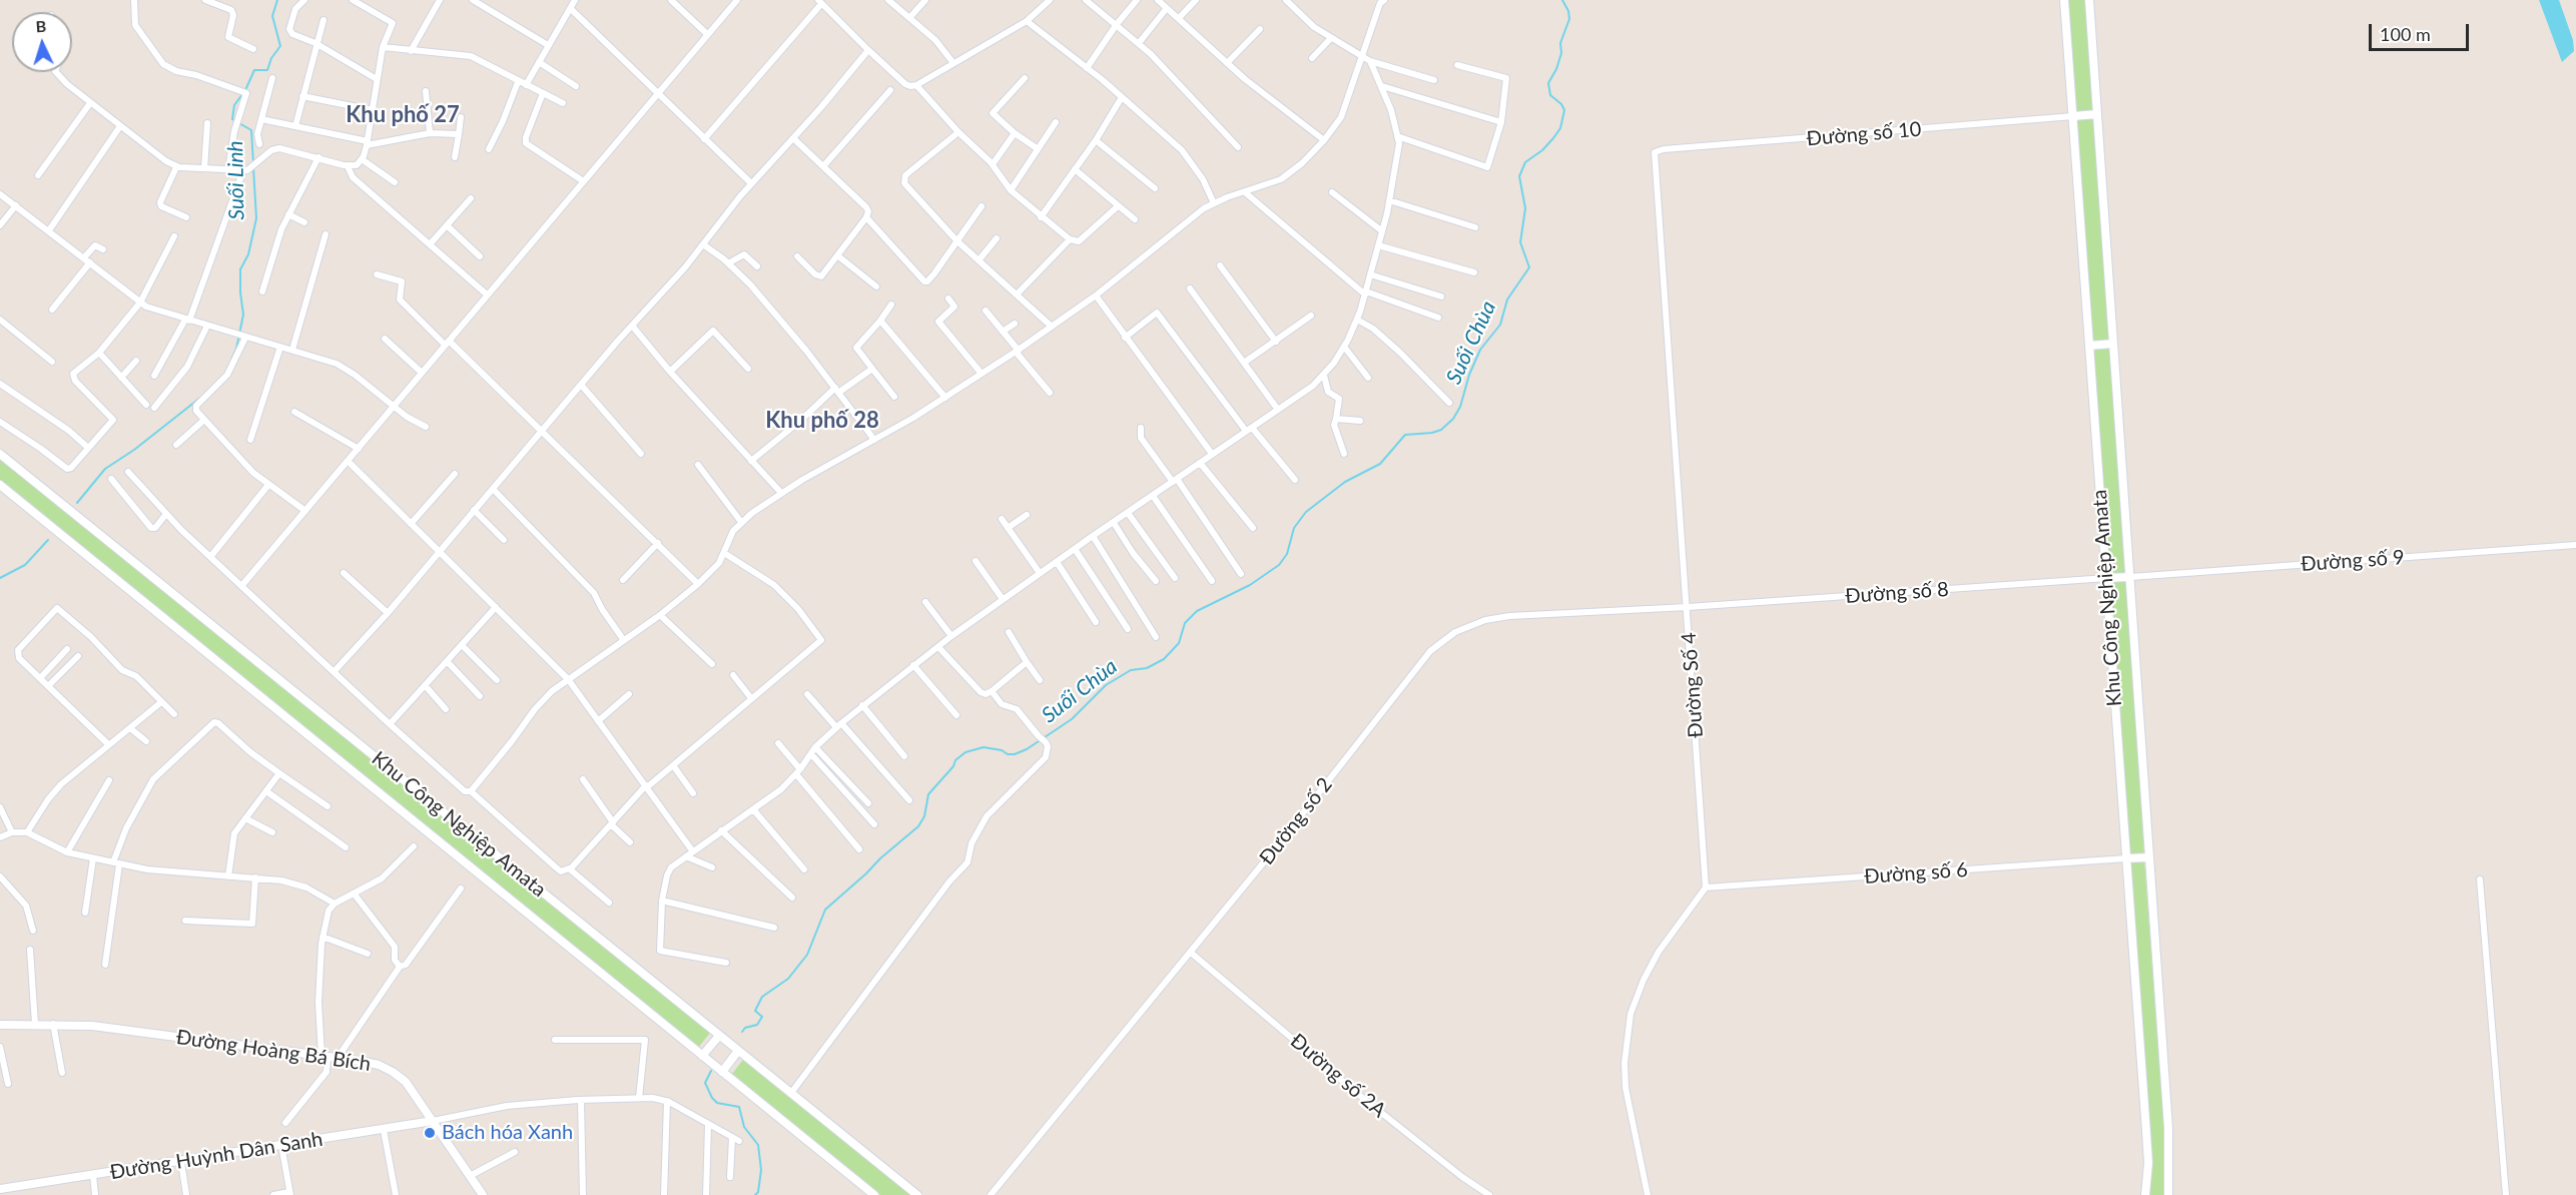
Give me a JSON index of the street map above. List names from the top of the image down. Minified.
{"streets":{"street":["Đường số 10","Đường số 9","Đường số 8","Khu Công Nghiệp Amata","Đường Số 4","Đường số 2","Đường số 6","Đường Hoàng Bá Bích","Đường số 2A","Đường Huỳnh Dân Sanh"]},"crossings":[["Đường số 10","Khu Công Nghiệp Amata"],["Đường số 10","Đường Số 4"],["Đường số 9","Khu Công Nghiệp Amata"],["Đường số 8","Khu Công Nghiệp Amata"],["Đường số 8","Đường Số 4"],["Đường số 8","Đường số 2"],["Khu Công Nghiệp Amata","Đường số 6"],["Đường Số 4","Đường số 2"],["Đường Số 4","Đường số 6"],["Đường số 2","Đường số 2A"],["Đường Hoàng Bá Bích","Đường Huỳnh Dân Sanh"]],"districts":["Khu phố 27","Khu phố 28"],"water":["Suối Linh","Suối Chùa"],"places":["Bách hóa Xanh"],"scale_bar":"100 m","north":"top"}
